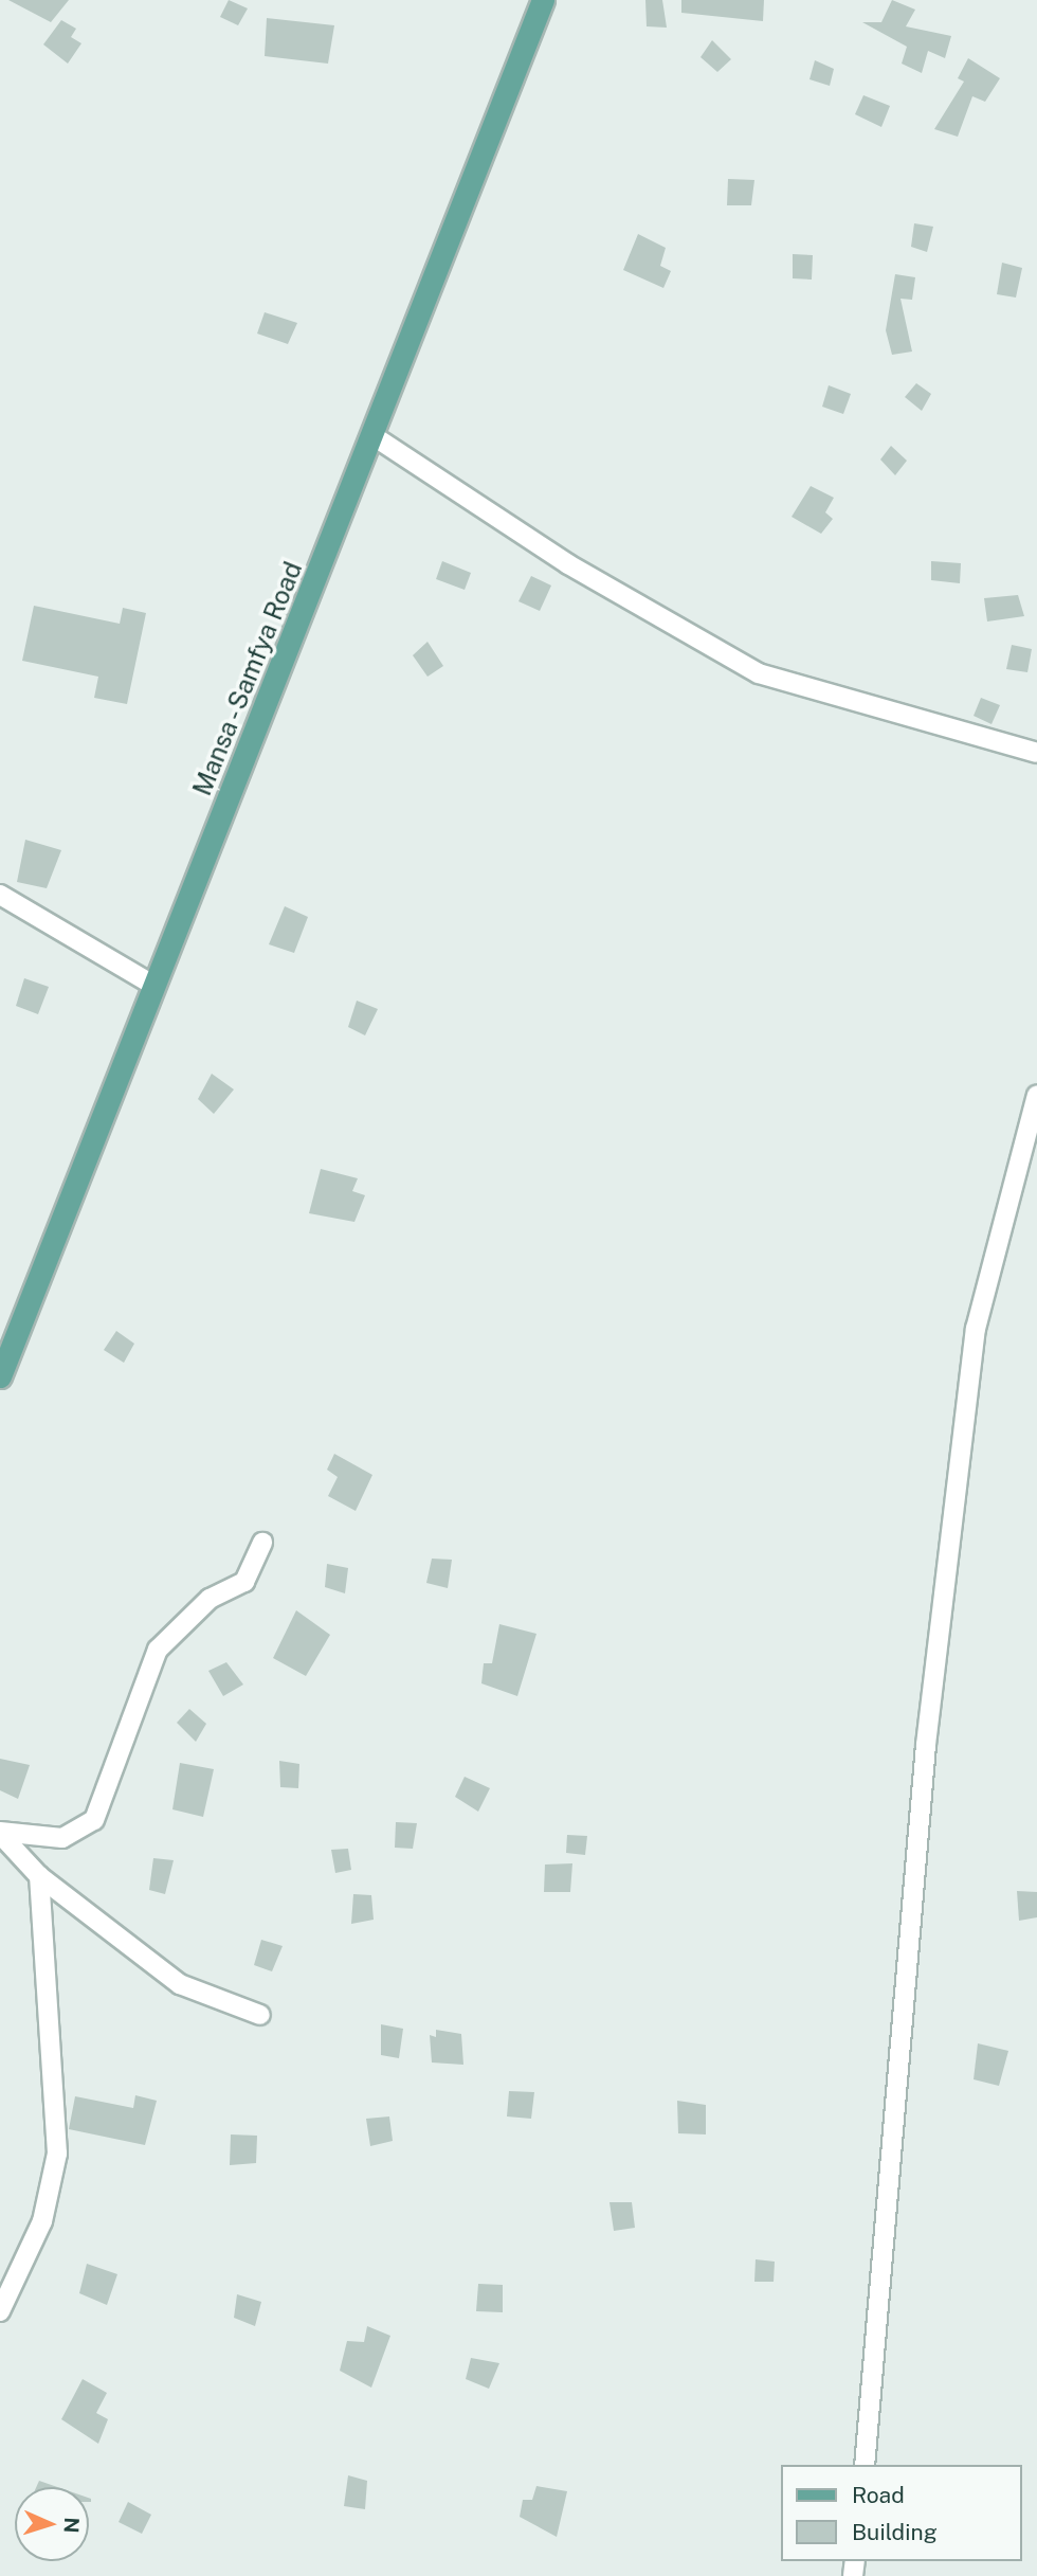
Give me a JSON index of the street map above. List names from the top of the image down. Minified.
{"streets":{"main road":["Mansa - Samfya Road"]},"legend":["Road","Building"],"north":"right"}
